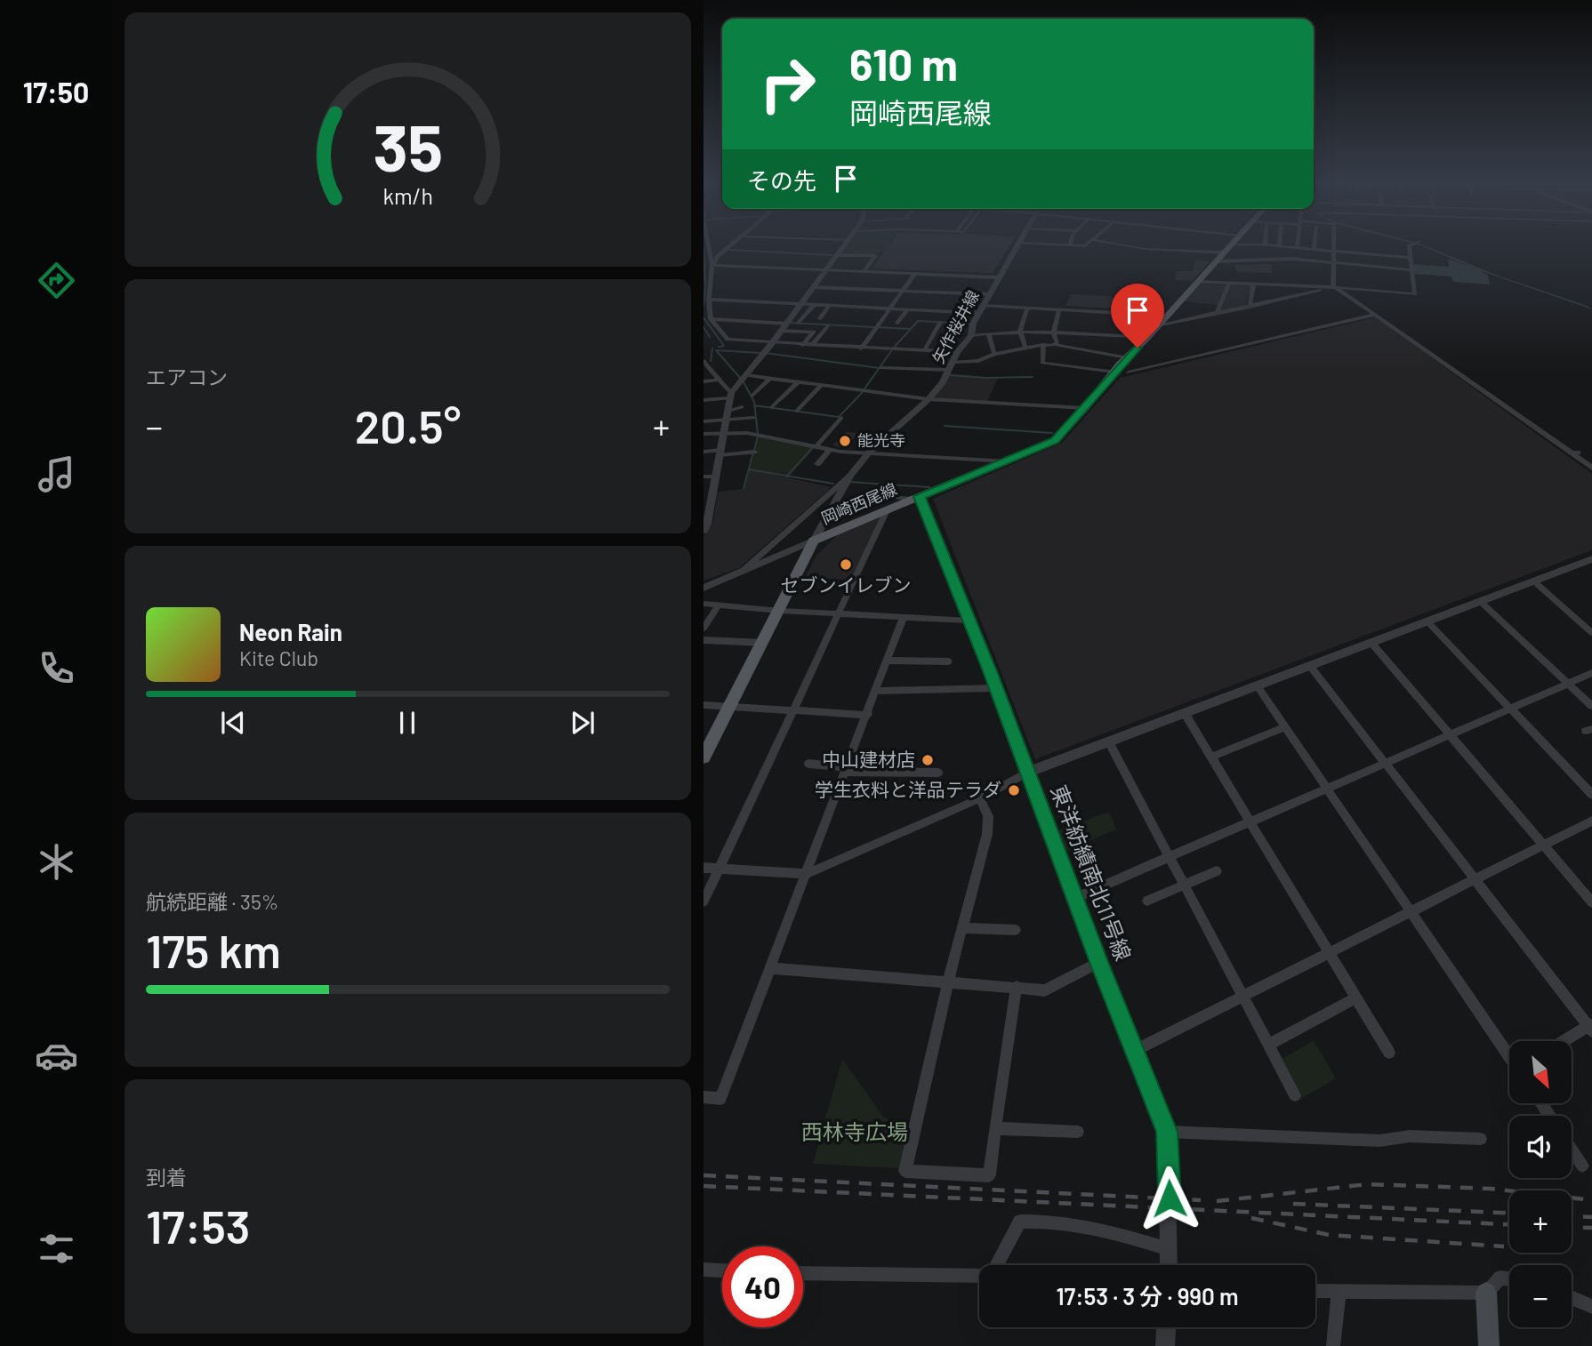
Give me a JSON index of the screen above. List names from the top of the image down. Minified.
{"streets":{"main road":["岡崎西尾線"],"street":["矢作桜井線","東洋紡績南北11号線"]},"crossings":[["矢作桜井線","岡崎西尾線"],["岡崎西尾線","東洋紡績南北11号線"]],"parks":["西林寺広場"],"places":["能光寺","セブンイレブン","中山建材店","学生衣料と洋品テラダ"],"north":"bottom right","page":{"tabs":"17:50","turn":["610 m","岡崎西尾線"],"then":"その先","tile":["エアコン",["航続距離 · 35%","175 km"],["到着","17:53"]],"heat":["−","20.5°","+"],"song":["Neon Rain","Kite Club"],"map_buttons":["+","−"],"limit":"40","trip":"17:53 · 3 分 · 990 m","gauge":["35","km/h"]}}
